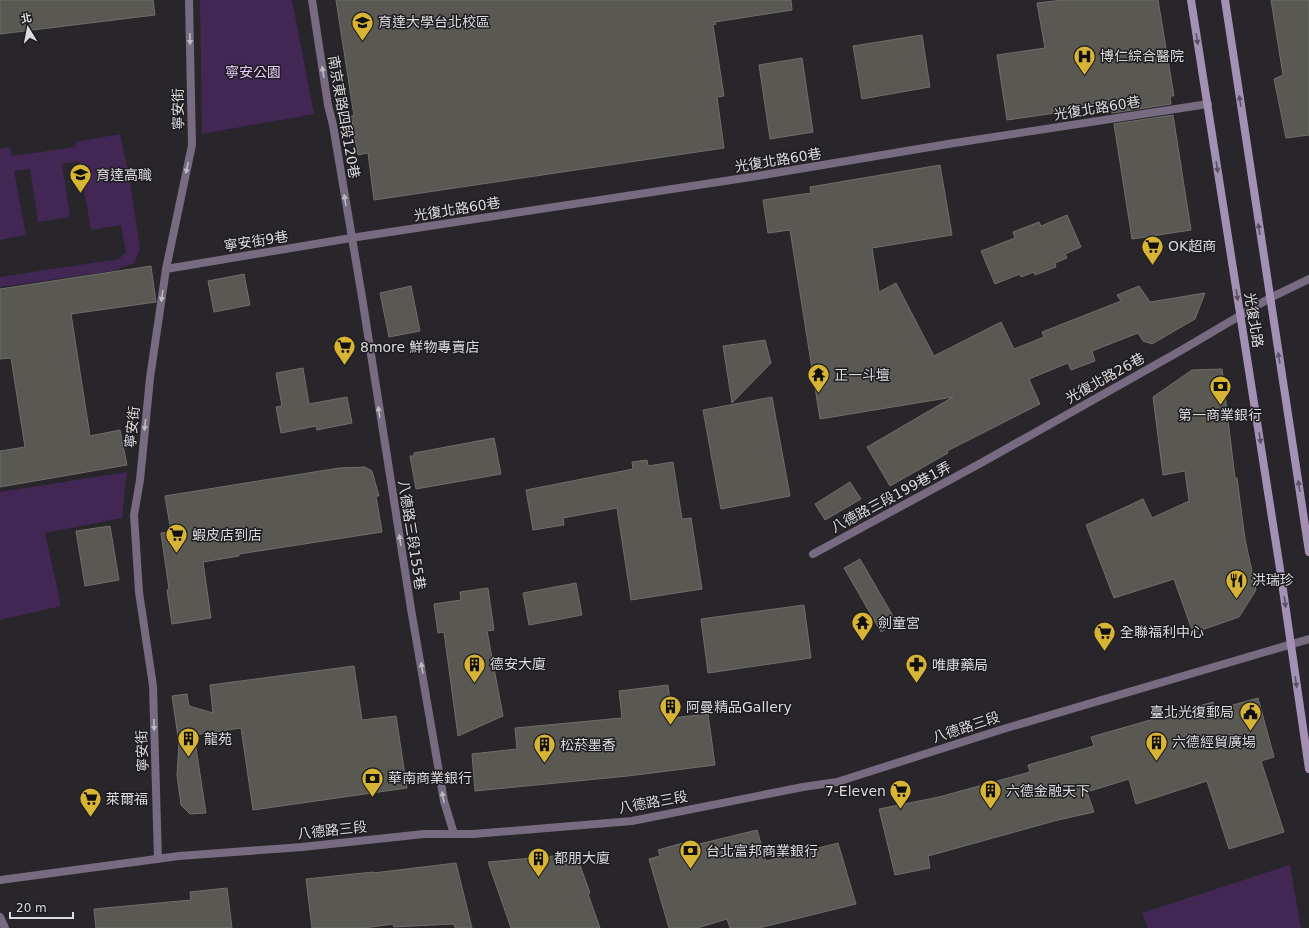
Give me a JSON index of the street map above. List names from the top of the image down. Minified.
{"streets":{"main road":["光復北路"],"street":["光復北路60巷","寧安街","南京東路四段120巷","寧安街9巷","光復北路26巷","八德路三段199巷1弄","八德路三段155巷","八德路三段"]},"crossings":[["光復北路60巷","南京東路四段120巷"],["光復北路60巷","寧安街9巷"],["光復北路60巷","光復北路"],["光復北路60巷","八德路三段155巷"],["寧安街","寧安街9巷"],["寧安街","八德路三段"],["南京東路四段120巷","寧安街9巷"],["南京東路四段120巷","八德路三段155巷"],["寧安街9巷","八德路三段155巷"],["光復北路","光復北路26巷"],["光復北路","八德路三段"],["光復北路26巷","八德路三段199巷1弄"],["八德路三段155巷","八德路三段"]],"one_way":["寧安街","南京東路四段120巷","八德路三段155巷"],"parks":["寧安公園"],"places":{"school or university":["育達大學台北校區","育達高職"],"hospital":["博仁綜合醫院"],"supermarket":["OK超商","8more 鮮物專賣店","蝦皮店到店","全聯福利中心","7-Eleven","萊爾福"],"temple":["正一斗壇","劍童宮"],"bank":["第一商業銀行","華南商業銀行","台北富邦商業銀行"],"restaurant":["洪瑞珍"],"building":["德安大廈","阿曼精品Gallery","龍苑","六德經貿廣場","松菸墨香","六德金融天下","都朋大廈"],"pharmacy":["唯康藥局"],"public building":["臺北光復郵局"]},"scale_bar":"20 m","north":"top"}
